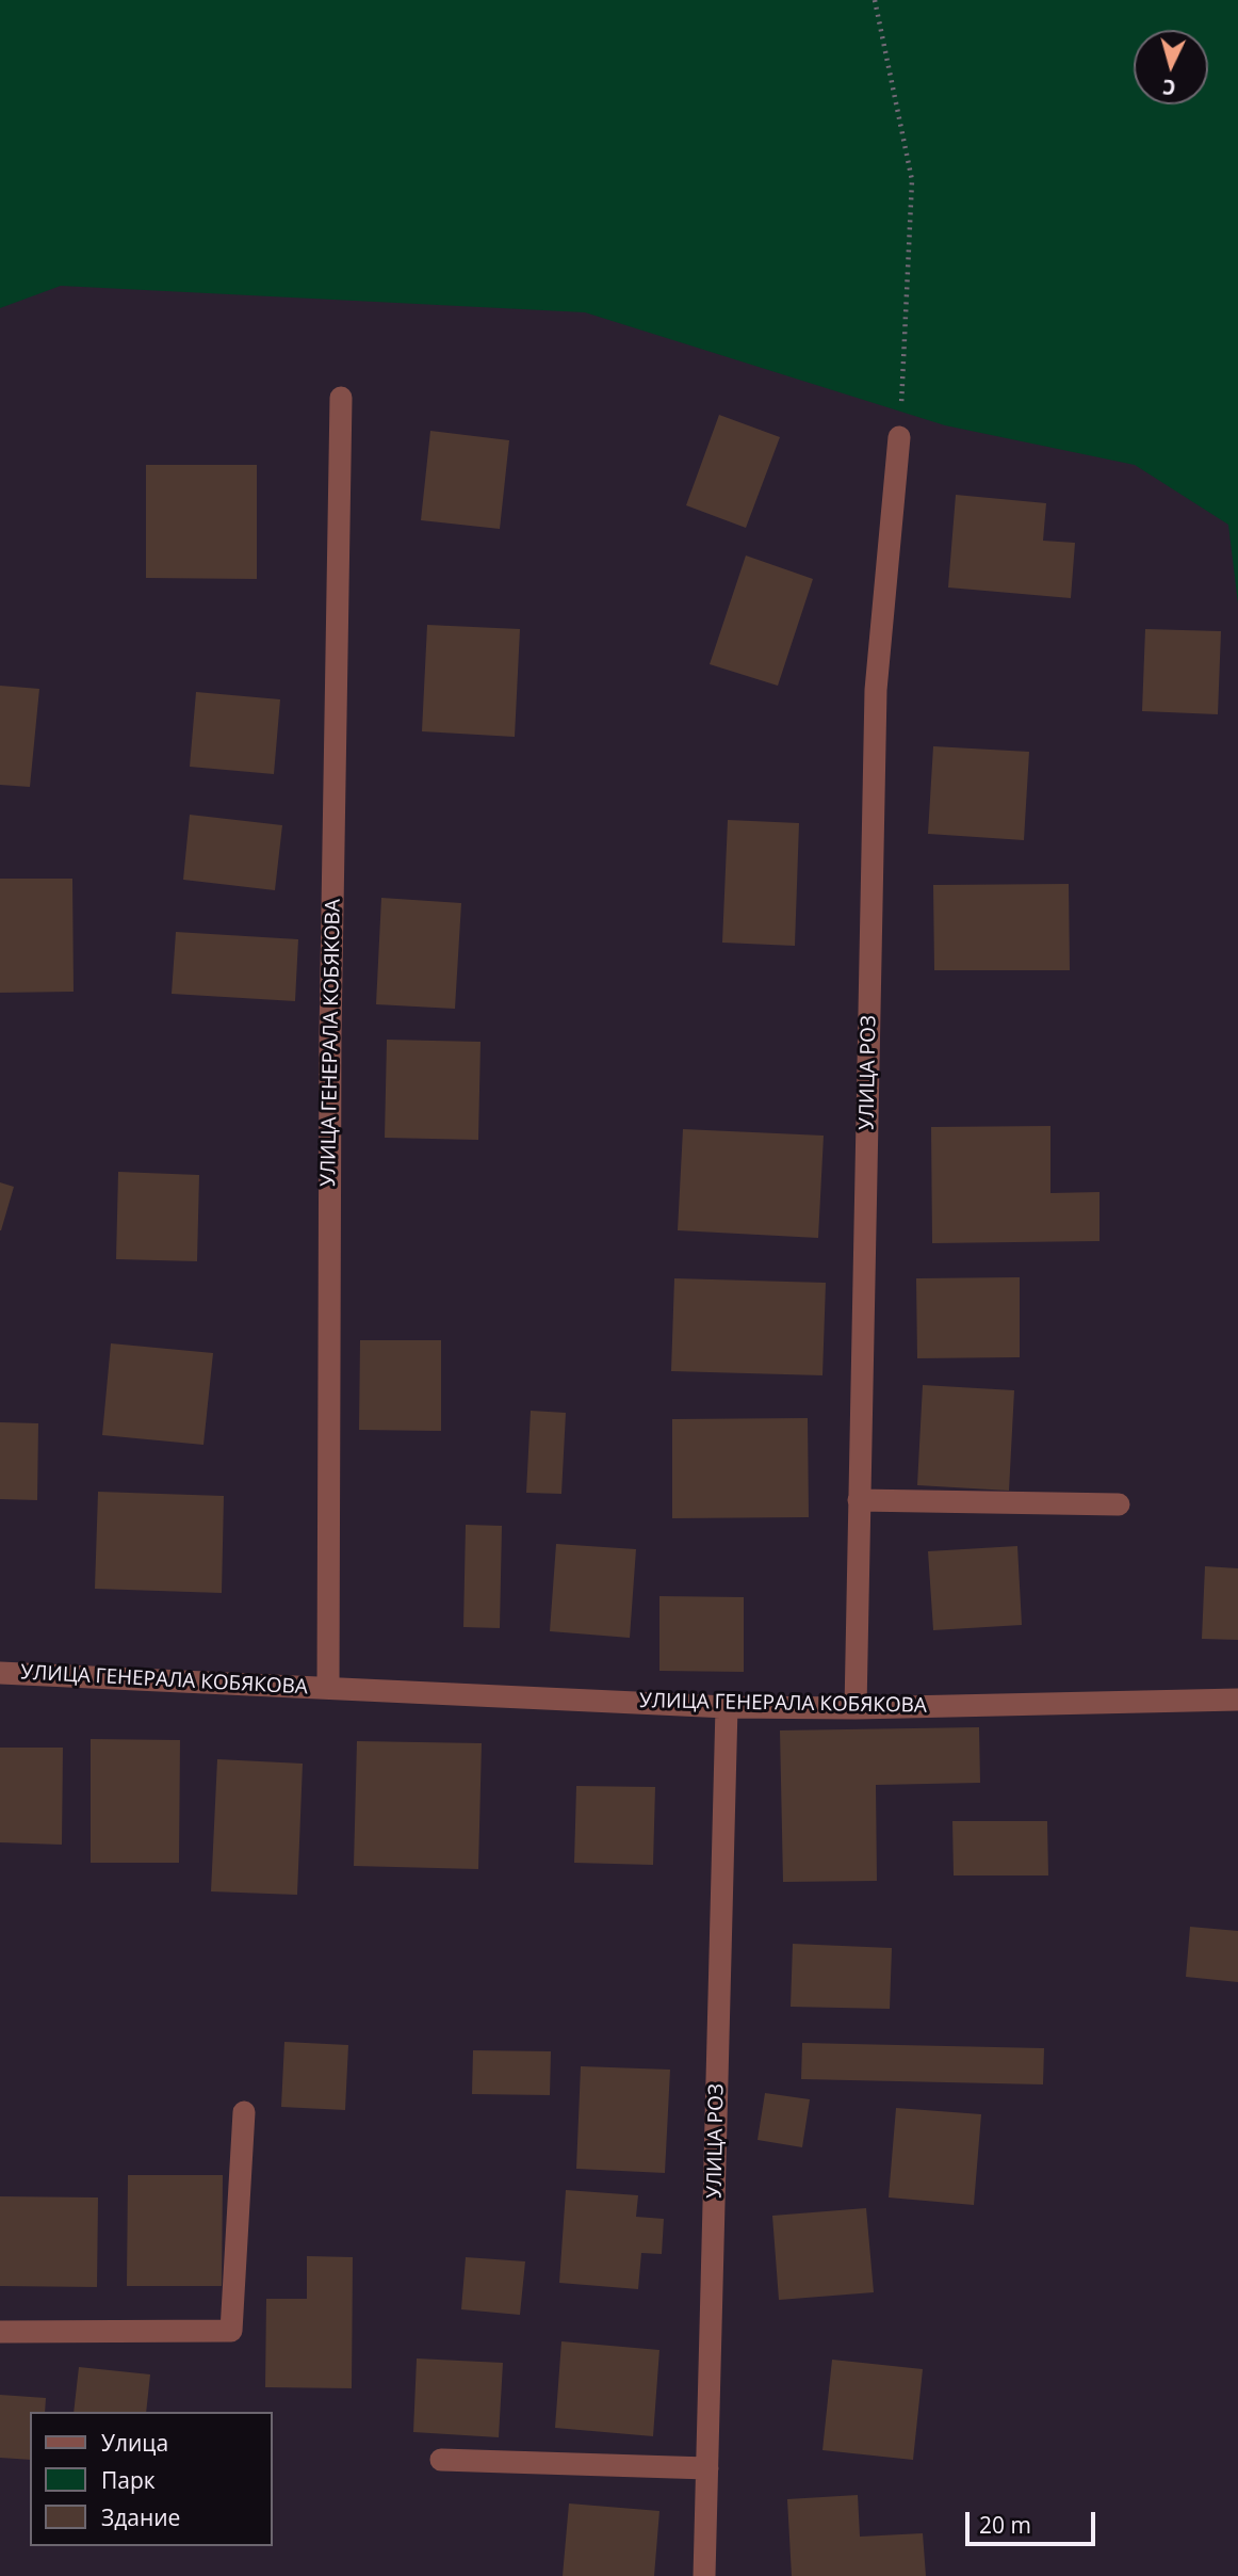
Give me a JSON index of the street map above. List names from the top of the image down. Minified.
{"streets":{"street":["УЛИЦА ГЕНЕРАЛА КОБЯКОВА","УЛИЦА РОЗ"]},"crossings":[["УЛИЦА ГЕНЕРАЛА КОБЯКОВА","УЛИЦА РОЗ"]],"legend":["Улица","Парк","Здание"],"scale_bar":"20 m","north":"bottom"}
